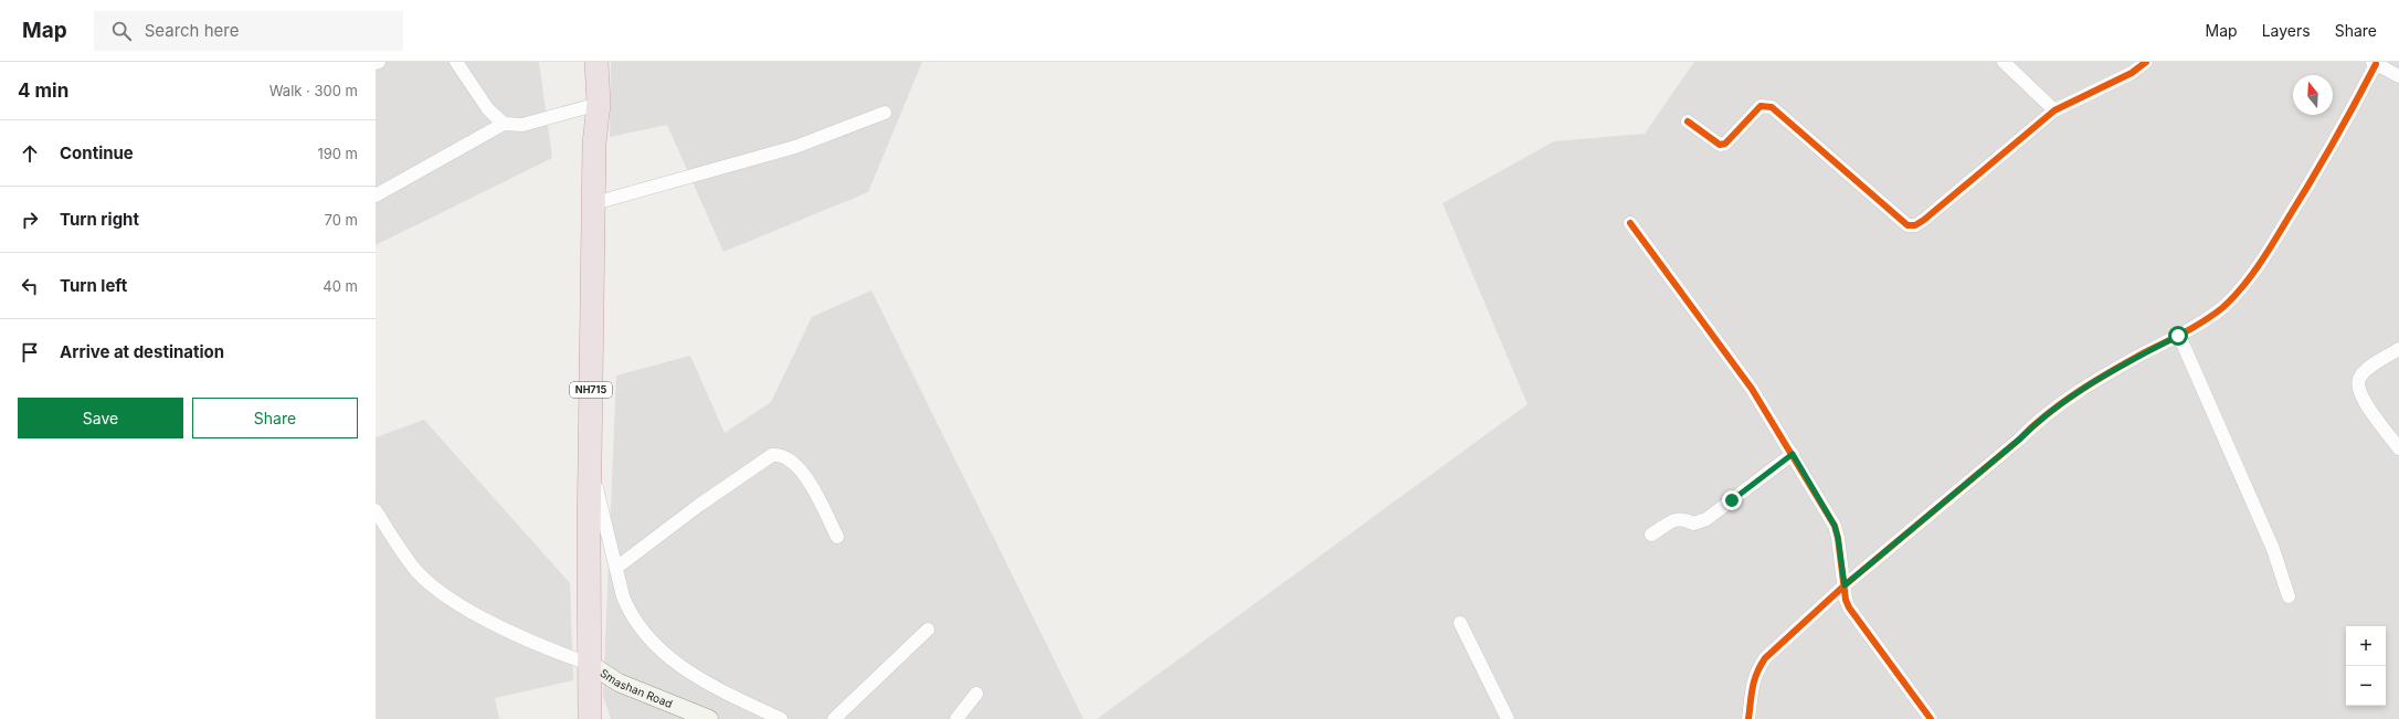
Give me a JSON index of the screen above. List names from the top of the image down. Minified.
{"streets":{"highway":["NH715"],"street":["Smashan Road"]},"crossings":[["NH715","Smashan Road"]],"north":"top","page":{"header":"Map","search":"Search here","nav":["Map","Layers","Share"],"heading":["4 min","Walk · 300 m"],"list":[["Continue","190 m"],["Turn right","70 m"],["Turn left","40 m"],"Arrive at destination"],"buttons":["Save","Share"],"map_buttons":["+","−"]}}
